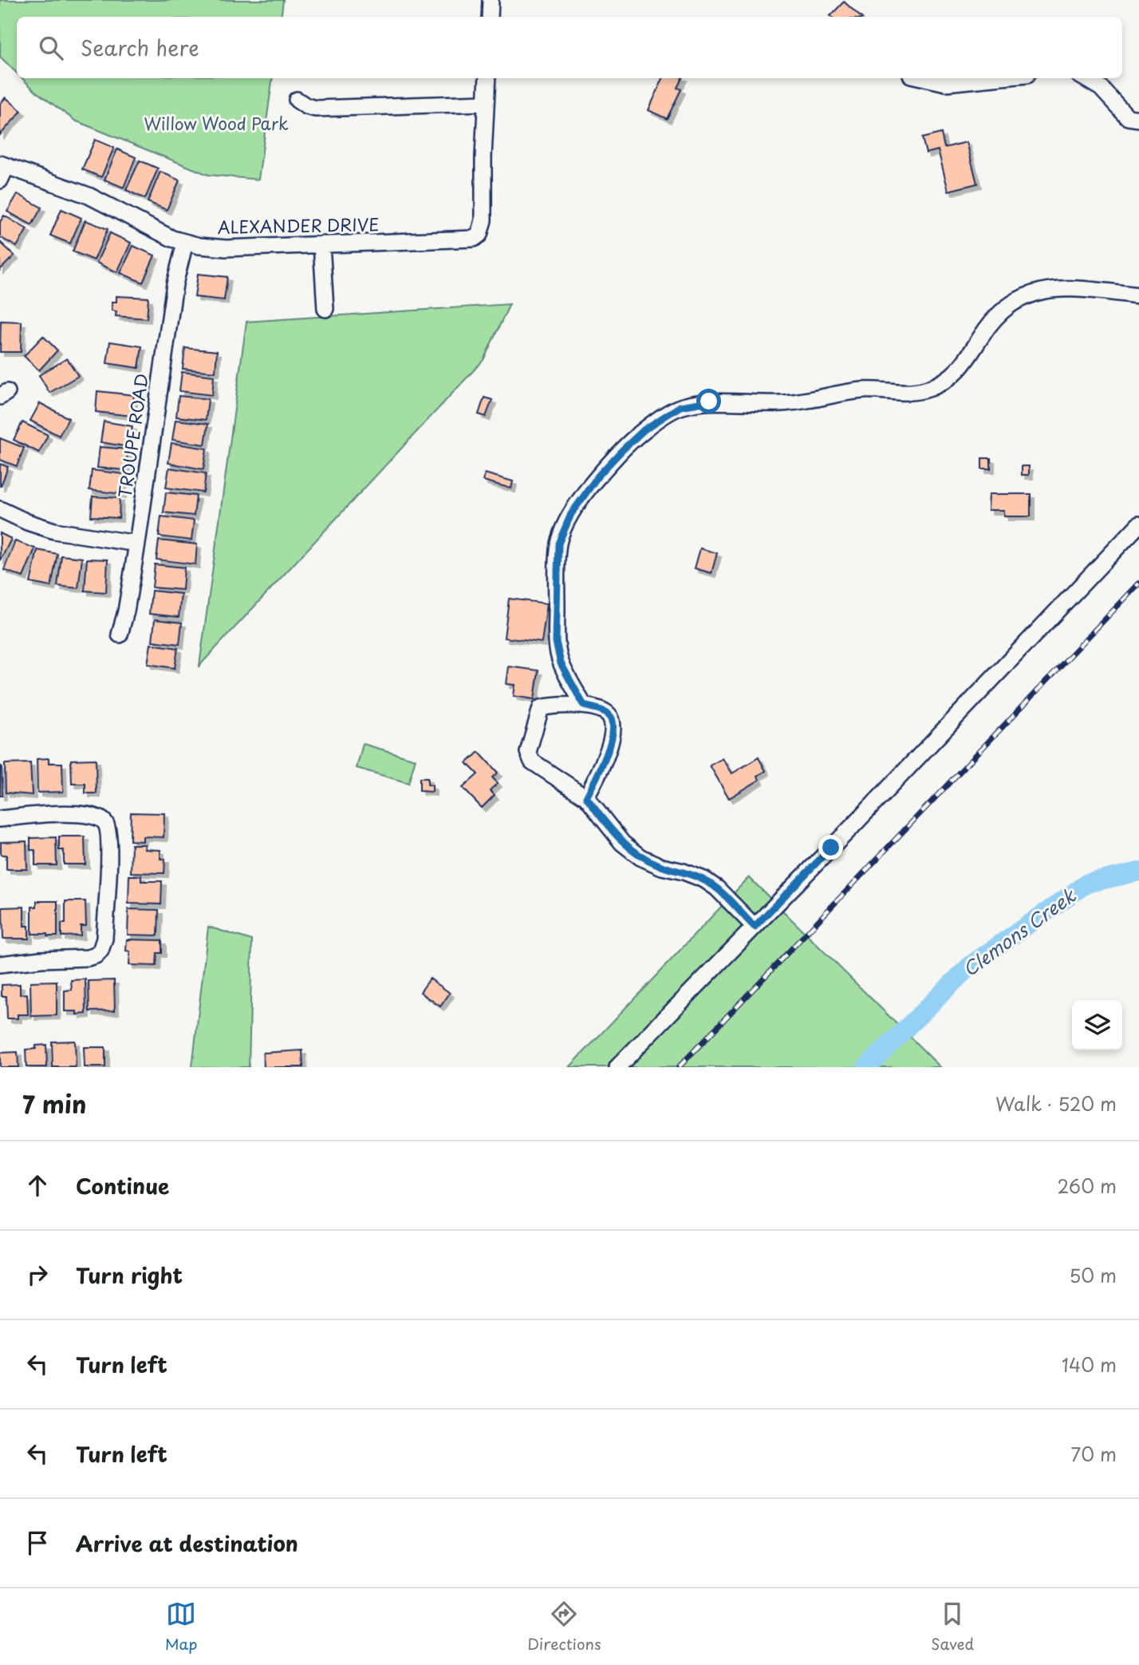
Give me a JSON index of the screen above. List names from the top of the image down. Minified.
{"streets":{"street":["ALEXANDER DRIVE","TROUPE ROAD"]},"crossings":[["ALEXANDER DRIVE","TROUPE ROAD"]],"water":["Clemons Creek"],"parks":["Willow Wood Park"],"page":{"search":"Search here","heading":["7 min","Walk · 520 m"],"list":[["Continue","260 m"],["Turn right","50 m"],["Turn left","140 m"],["Turn left","70 m"],"Arrive at destination"],"nav":["Map","Directions","Saved"]}}
